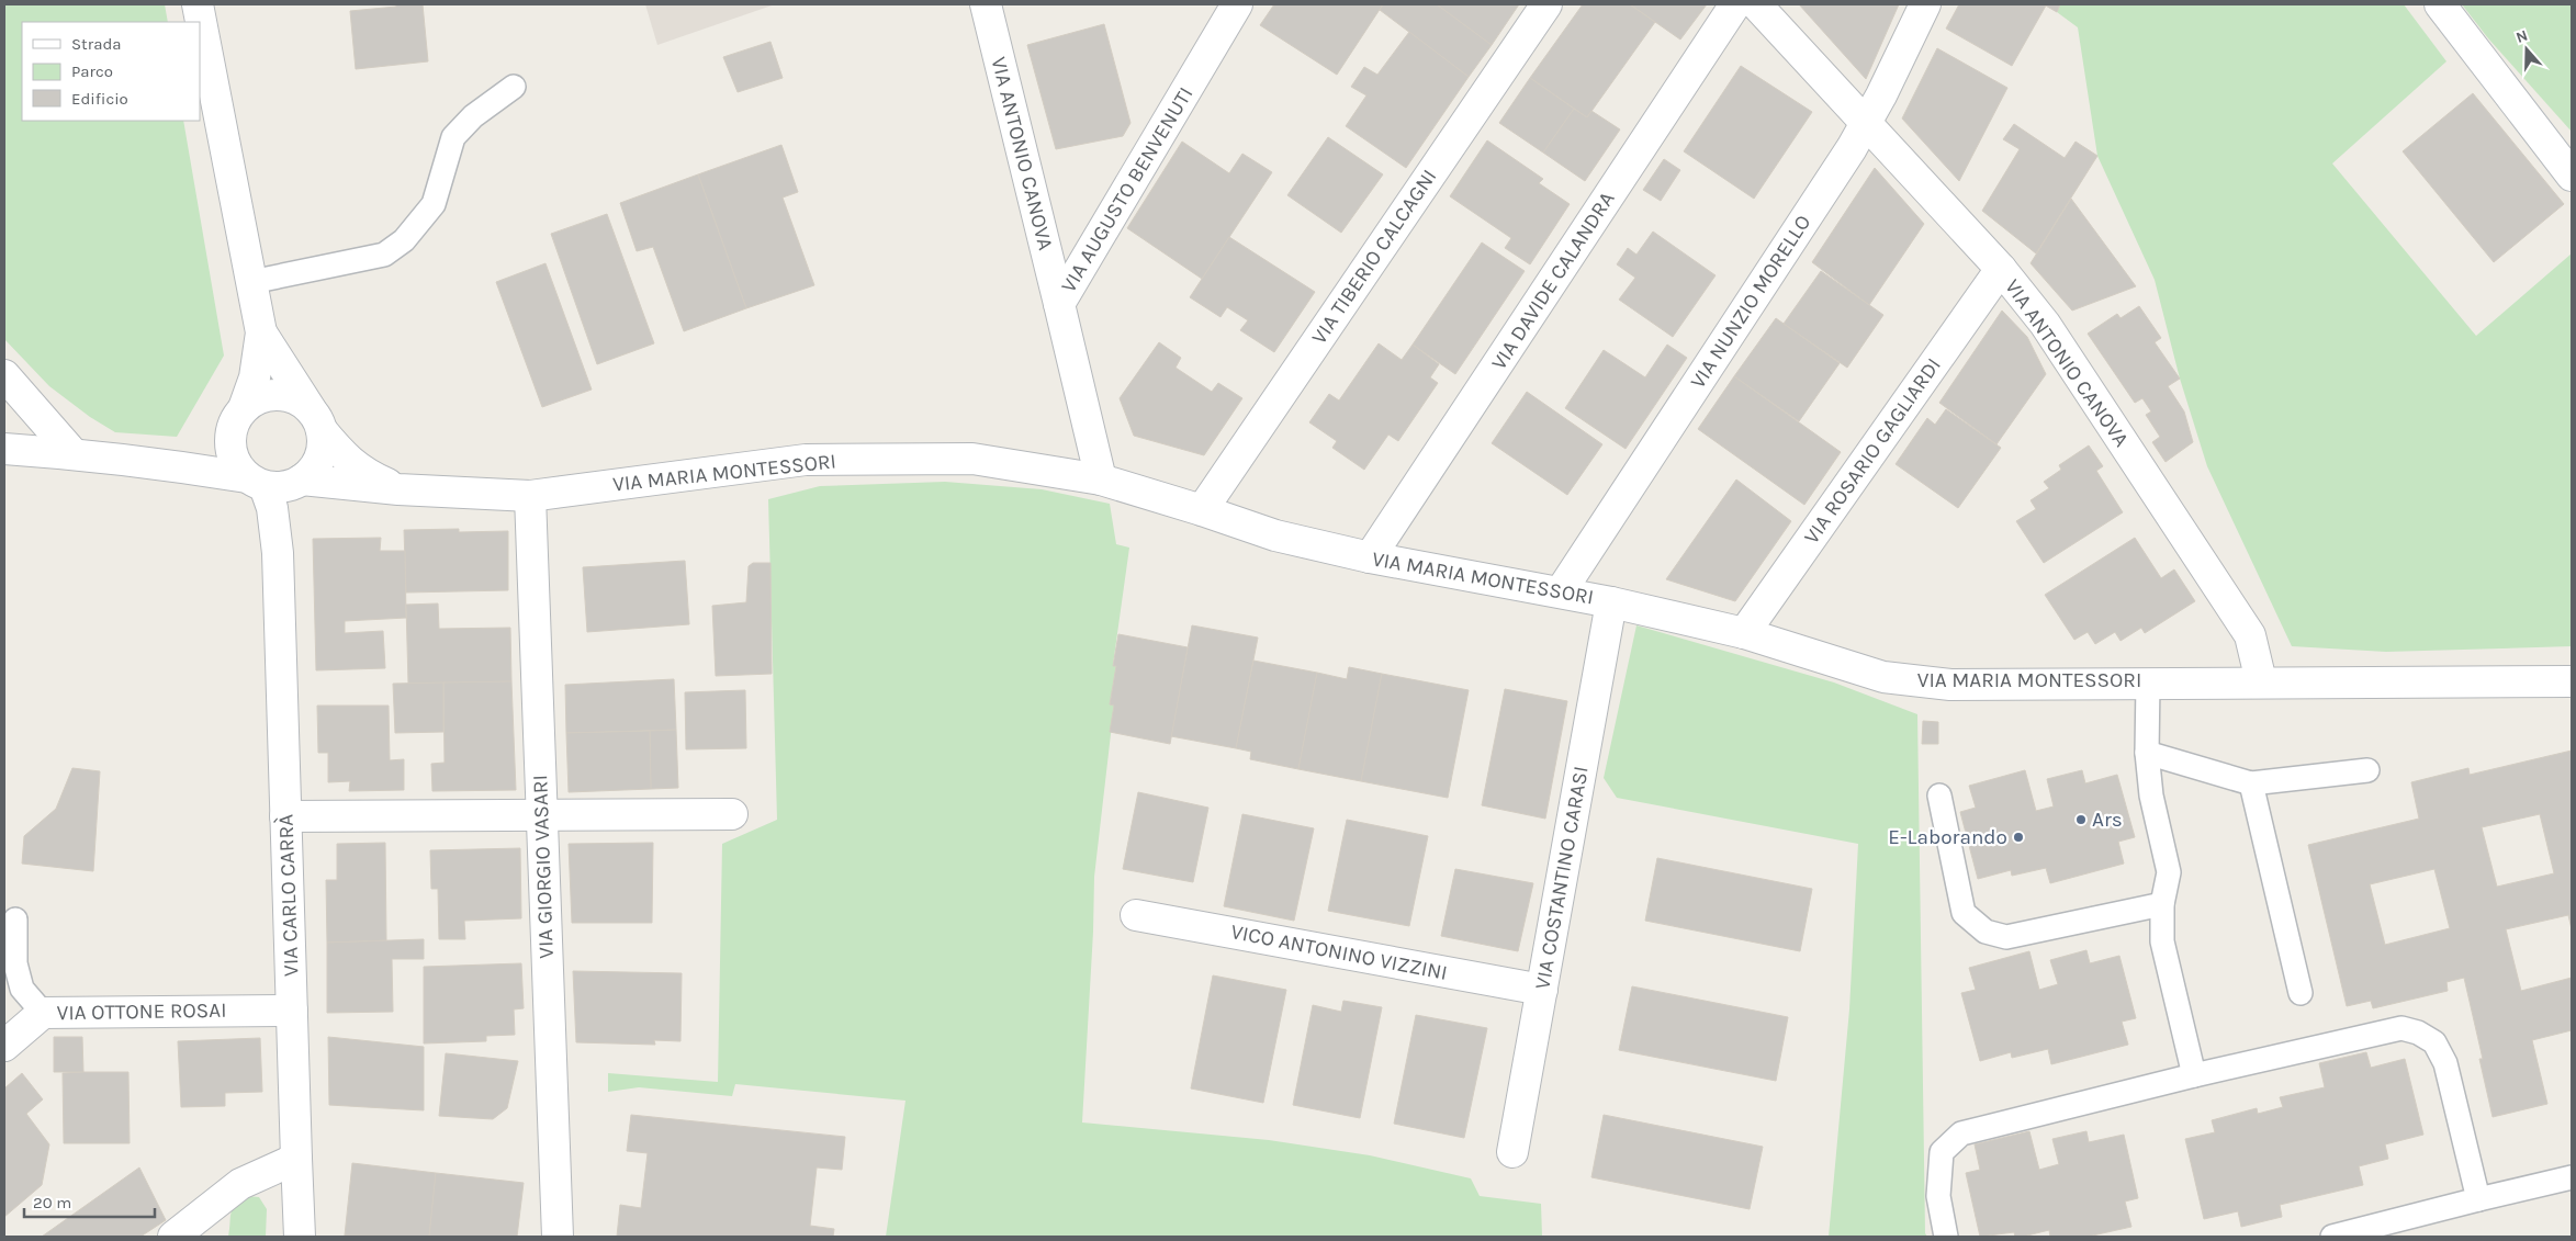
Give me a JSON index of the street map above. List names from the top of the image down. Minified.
{"streets":{"street":["VIA ANTONIO CANOVA","VIA AUGUSTO BENVENUTI","VIA TIBERIO CALCAGNI","VIA DAVIDE CALANDRA","VIA NUNZIO MORELLO","VIA ROSARIO GAGLIARDI","VIA MARIA MONTESSORI","VIA GIORGIO VASARI","VIA COSTANTINO CARASI","VIA CARLO CARRÀ","VICO ANTONINO VIZZINI","VIA OTTONE ROSAI"]},"crossings":[["VIA ANTONIO CANOVA","VIA AUGUSTO BENVENUTI"],["VIA ANTONIO CANOVA","VIA NUNZIO MORELLO"],["VIA ANTONIO CANOVA","VIA ROSARIO GAGLIARDI"],["VIA ANTONIO CANOVA","VIA MARIA MONTESSORI"],["VIA AUGUSTO BENVENUTI","VIA MARIA MONTESSORI"],["VIA TIBERIO CALCAGNI","VIA MARIA MONTESSORI"],["VIA DAVIDE CALANDRA","VIA MARIA MONTESSORI"],["VIA NUNZIO MORELLO","VIA MARIA MONTESSORI"],["VIA ROSARIO GAGLIARDI","VIA MARIA MONTESSORI"],["VIA MARIA MONTESSORI","VIA GIORGIO VASARI"],["VIA MARIA MONTESSORI","VIA COSTANTINO CARASI"],["VIA MARIA MONTESSORI","VIA CARLO CARRÀ"],["VIA COSTANTINO CARASI","VICO ANTONINO VIZZINI"],["VIA CARLO CARRÀ","VIA OTTONE ROSAI"]],"places":["Ars","E-Laborando"],"legend":["Strada","Parco","Edificio"],"scale_bar":"20 m","north":"top"}
